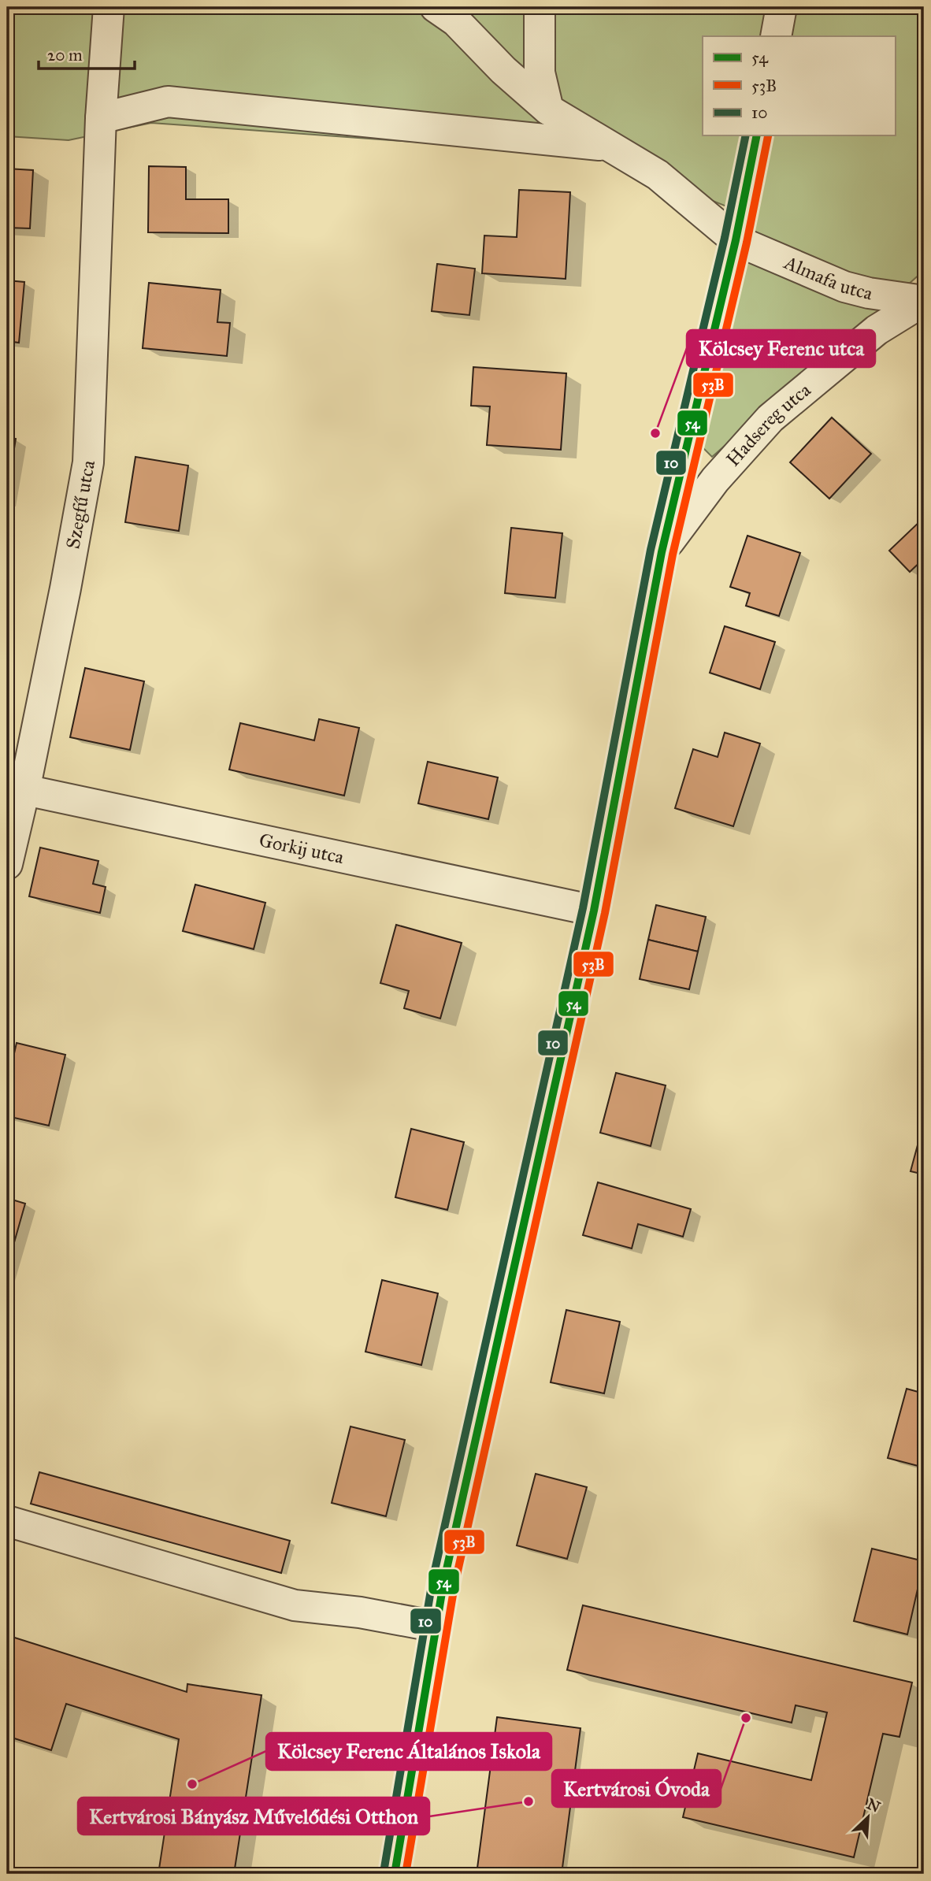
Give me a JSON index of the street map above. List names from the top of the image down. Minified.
{"streets":{"street":["Almafa utca","Hadsereg utca","Szegfű utca","Gorkij utca"]},"crossings":[["Almafa utca","Hadsereg utca"],["Hadsereg utca","Gorkij utca"],["Szegfű utca","Gorkij utca"]],"places":["Kölcsey Ferenc utca","Kertvárosi Óvoda","Kölcsey Ferenc Általános Iskola","Kertvárosi Bányász Művelődési Otthon"],"lines":["transit line 54","transit line 10","transit line 53B"],"legend":["54","53B","10"],"scale_bar":"20 m","north":"top right"}
